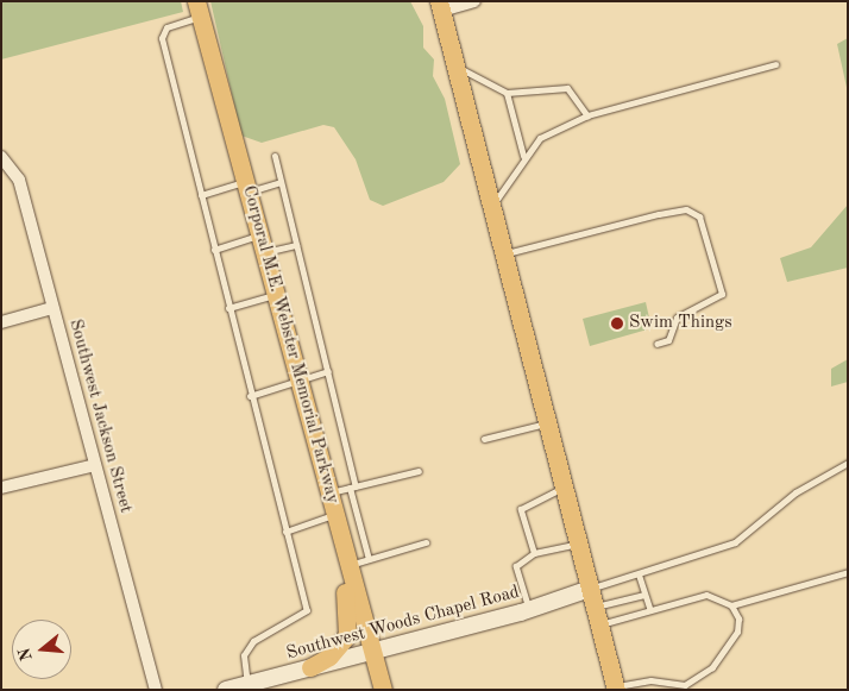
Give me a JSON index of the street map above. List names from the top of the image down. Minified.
{"streets":{"main road":["Corporal M.E. Webster Memorial Parkway","Southwest Woods Chapel Road"],"street":["Southwest Jackson Street"]},"crossings":[["Corporal M.E. Webster Memorial Parkway","Southwest Woods Chapel Road"]],"places":["Swim Things"],"north":"left"}
